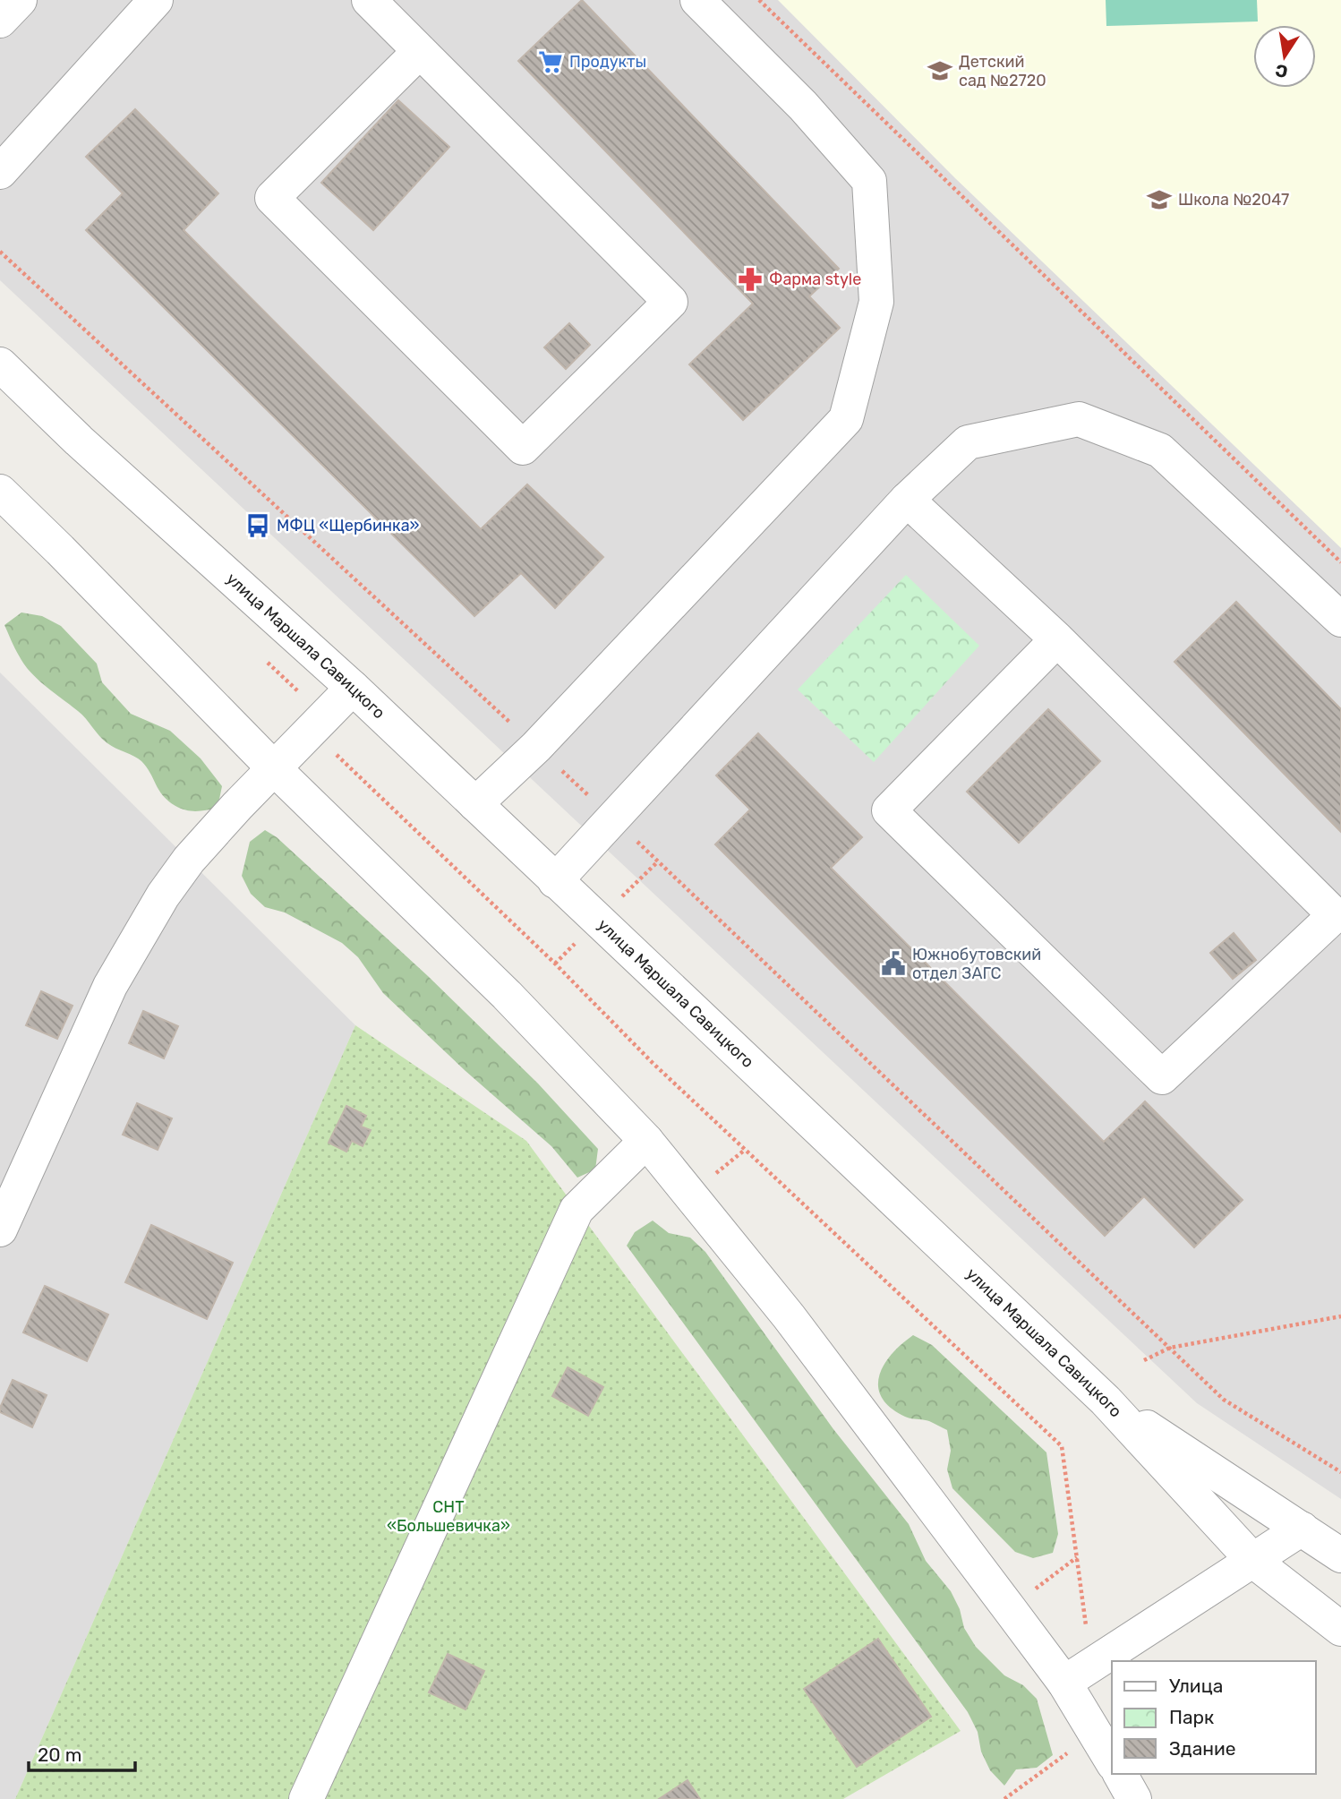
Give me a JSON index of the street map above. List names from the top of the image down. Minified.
{"streets":{"street":["улица Маршала Савицкого"]},"parks":["СНТ «Большевичка»"],"places":{"supermarket":["Продукты"],"school or university":["Детский сад №2720","Школа №2047"],"pharmacy":["Фарма style"],"bus stop":["МФЦ «Щербинка»"],"public building":["Южнобутовский отдел ЗАГС"]},"legend":["Улица","Парк","Здание"],"scale_bar":"20 m","north":"bottom"}
